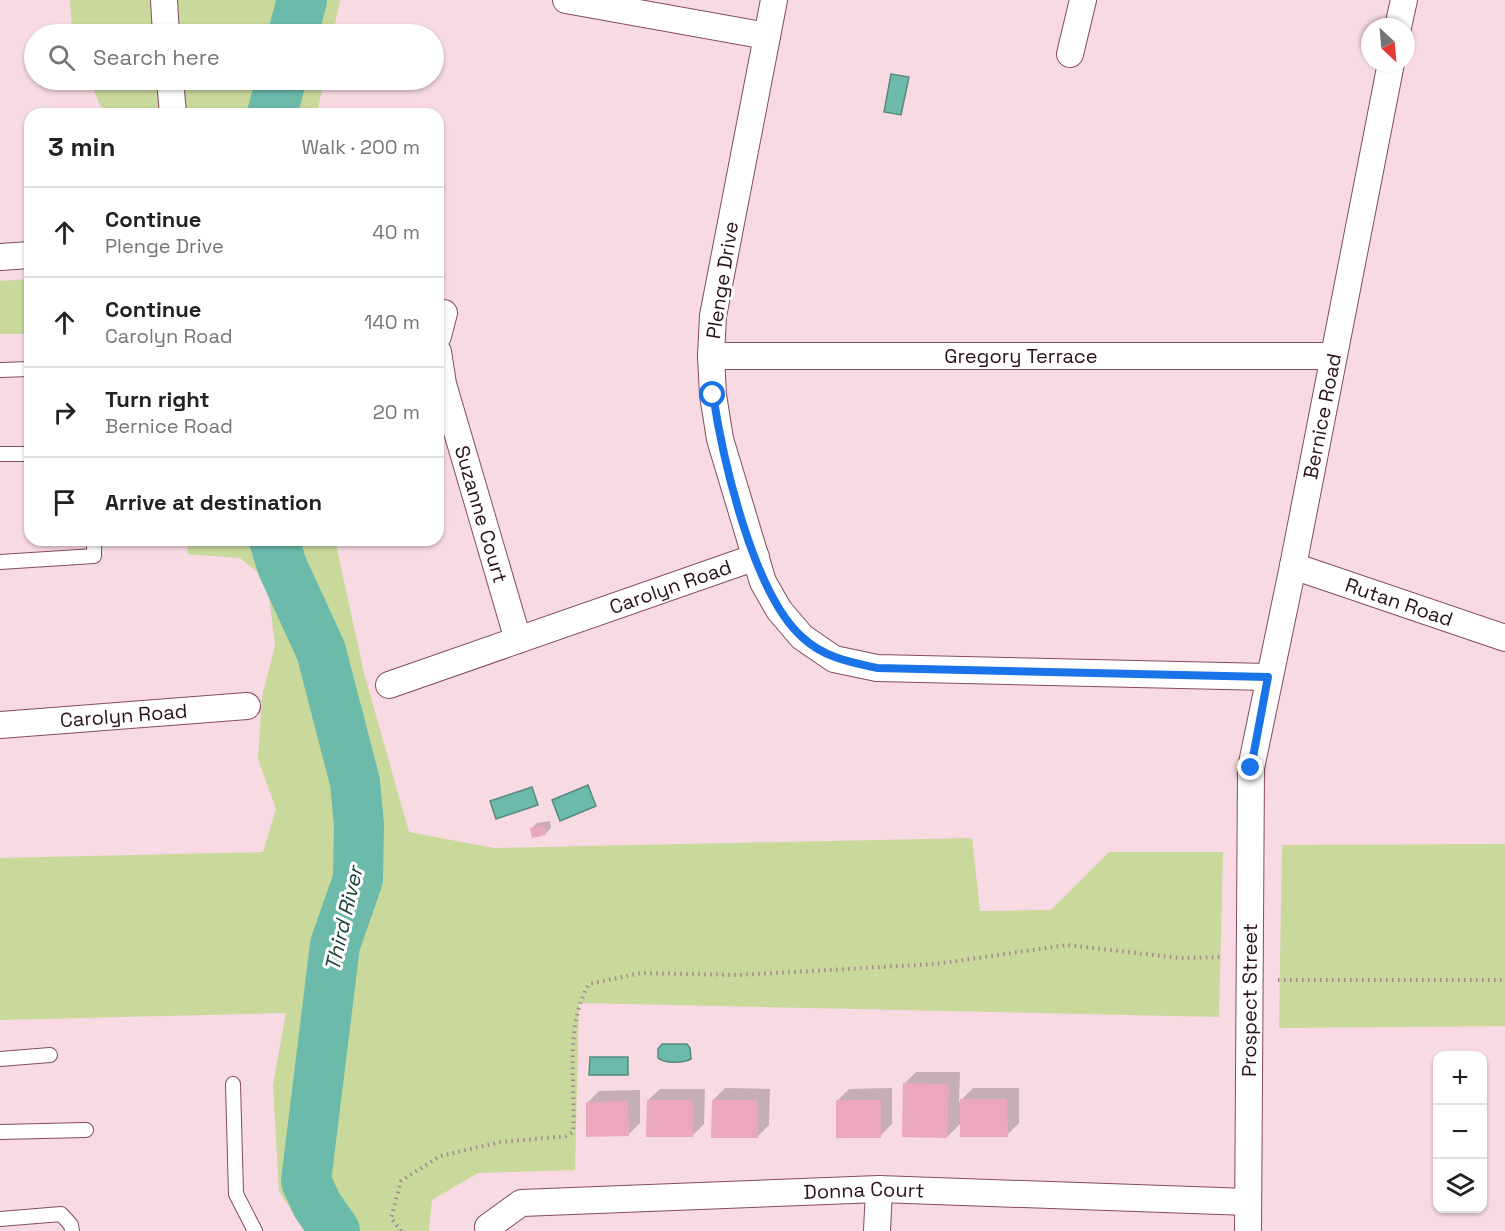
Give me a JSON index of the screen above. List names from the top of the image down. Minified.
{"streets":{"street":["Plenge Drive","Gregory Terrace","Bernice Road","Suzanne Court","Carolyn Road","Rutan Road","Prospect Street","Donna Court"]},"crossings":[["Plenge Drive","Gregory Terrace"],["Plenge Drive","Carolyn Road"],["Gregory Terrace","Bernice Road"],["Bernice Road","Carolyn Road"],["Bernice Road","Rutan Road"],["Bernice Road","Prospect Street"],["Suzanne Court","Carolyn Road"],["Prospect Street","Donna Court"]],"water":["Third River"],"north":"bottom right","page":{"search":"Search here","heading":["3 min","Walk · 200 m"],"list":[["Continue","Plenge Drive","40 m"],["Continue","Carolyn Road","140 m"],["Turn right","Bernice Road","20 m"],"Arrive at destination"],"map_buttons":["+","−"]}}
